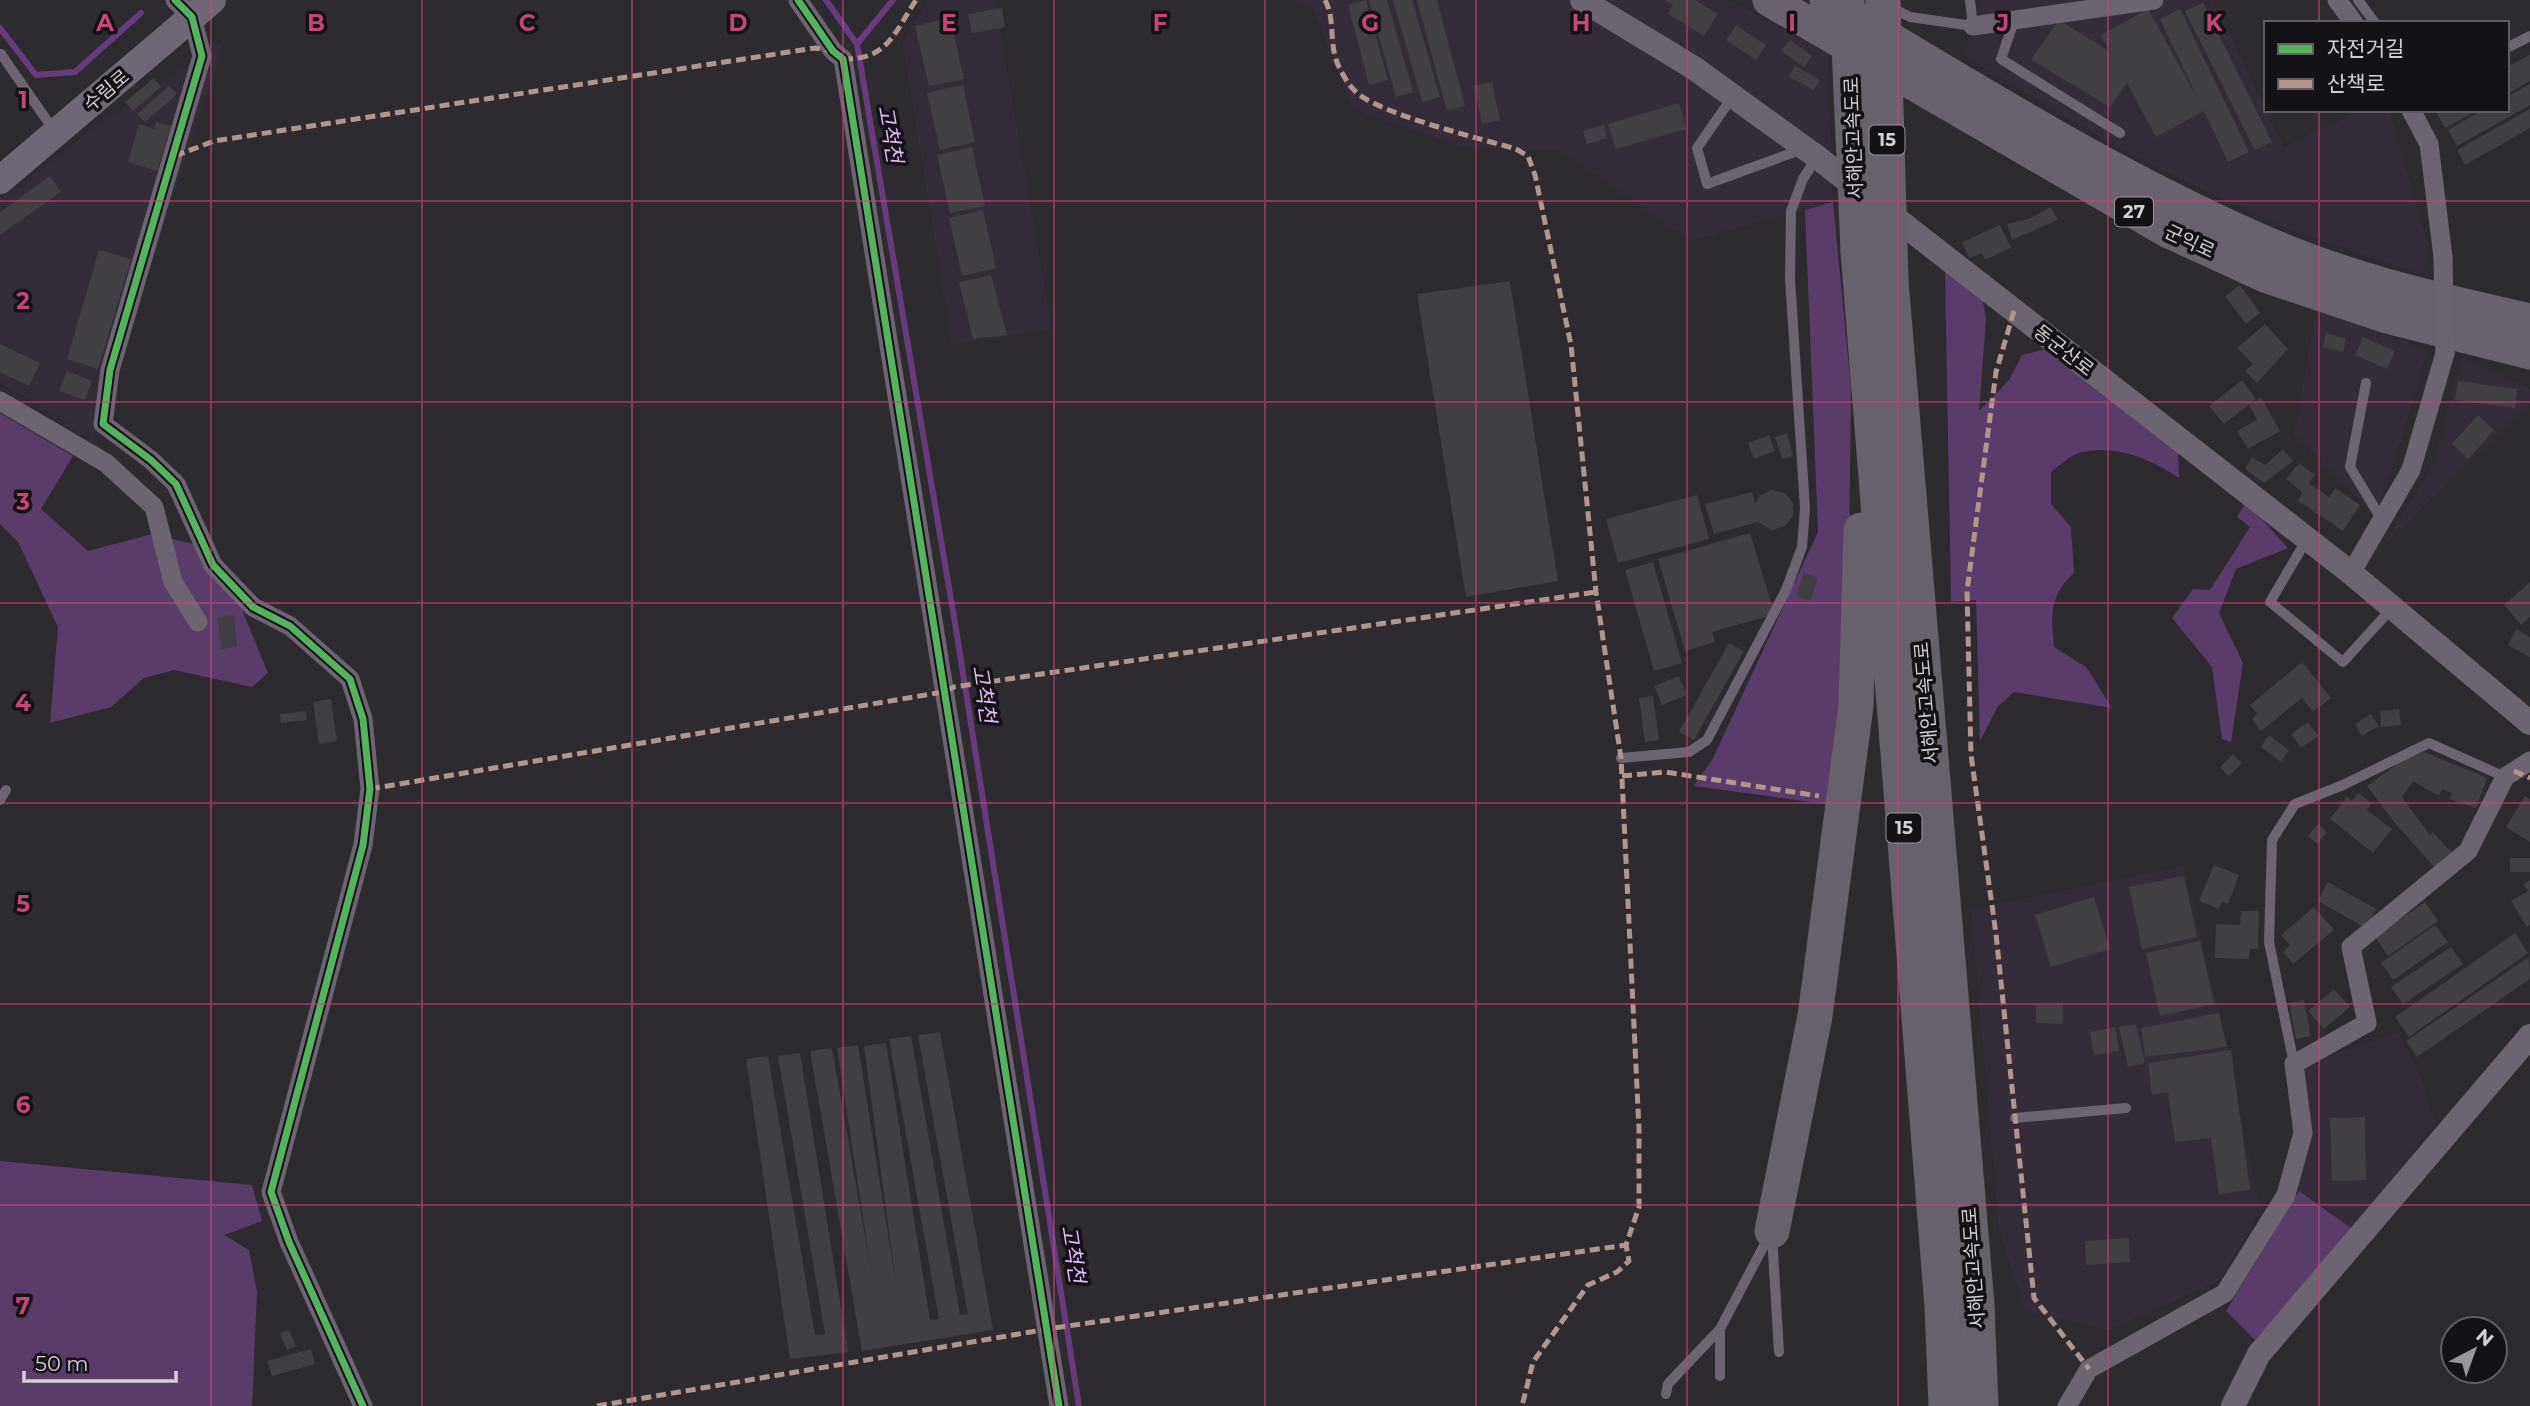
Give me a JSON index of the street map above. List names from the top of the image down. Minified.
{"streets":{"highway":["서해안고속도로","15","27","군익로"],"main road":["수림로"],"street":["동군산로"]},"water":["고척천"],"legend":["자전거길","산책로"],"scale_bar":"50 m","north":"top right","grid":{"columns":["A","B","C","D","E","F","G","H","I","J","K"],"rows":["1","2","3","4","5","6","7"]}}
